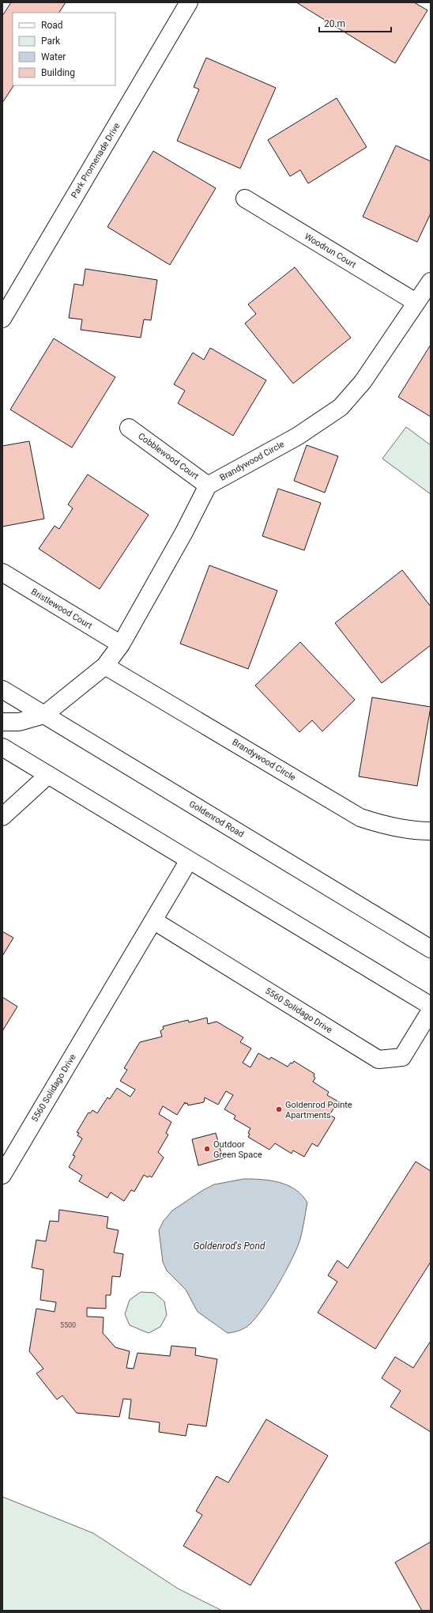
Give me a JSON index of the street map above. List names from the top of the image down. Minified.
{"streets":{"street":["Park Promenade Drive","Woodrun Court","Cobblewood Court","Brandywood Circle","Bristlewood Court","Goldenrod Road","5560 Solidago Drive"]},"crossings":[["Woodrun Court","Brandywood Circle"],["Cobblewood Court","Brandywood Circle"]],"water":["Goldenrod's Pond"],"places":["Goldenrod Pointe Apartments","Outdoor Green Space"],"house_numbers":["5500"],"legend":["Road","Park","Water","Building"],"scale_bar":"20 m"}
